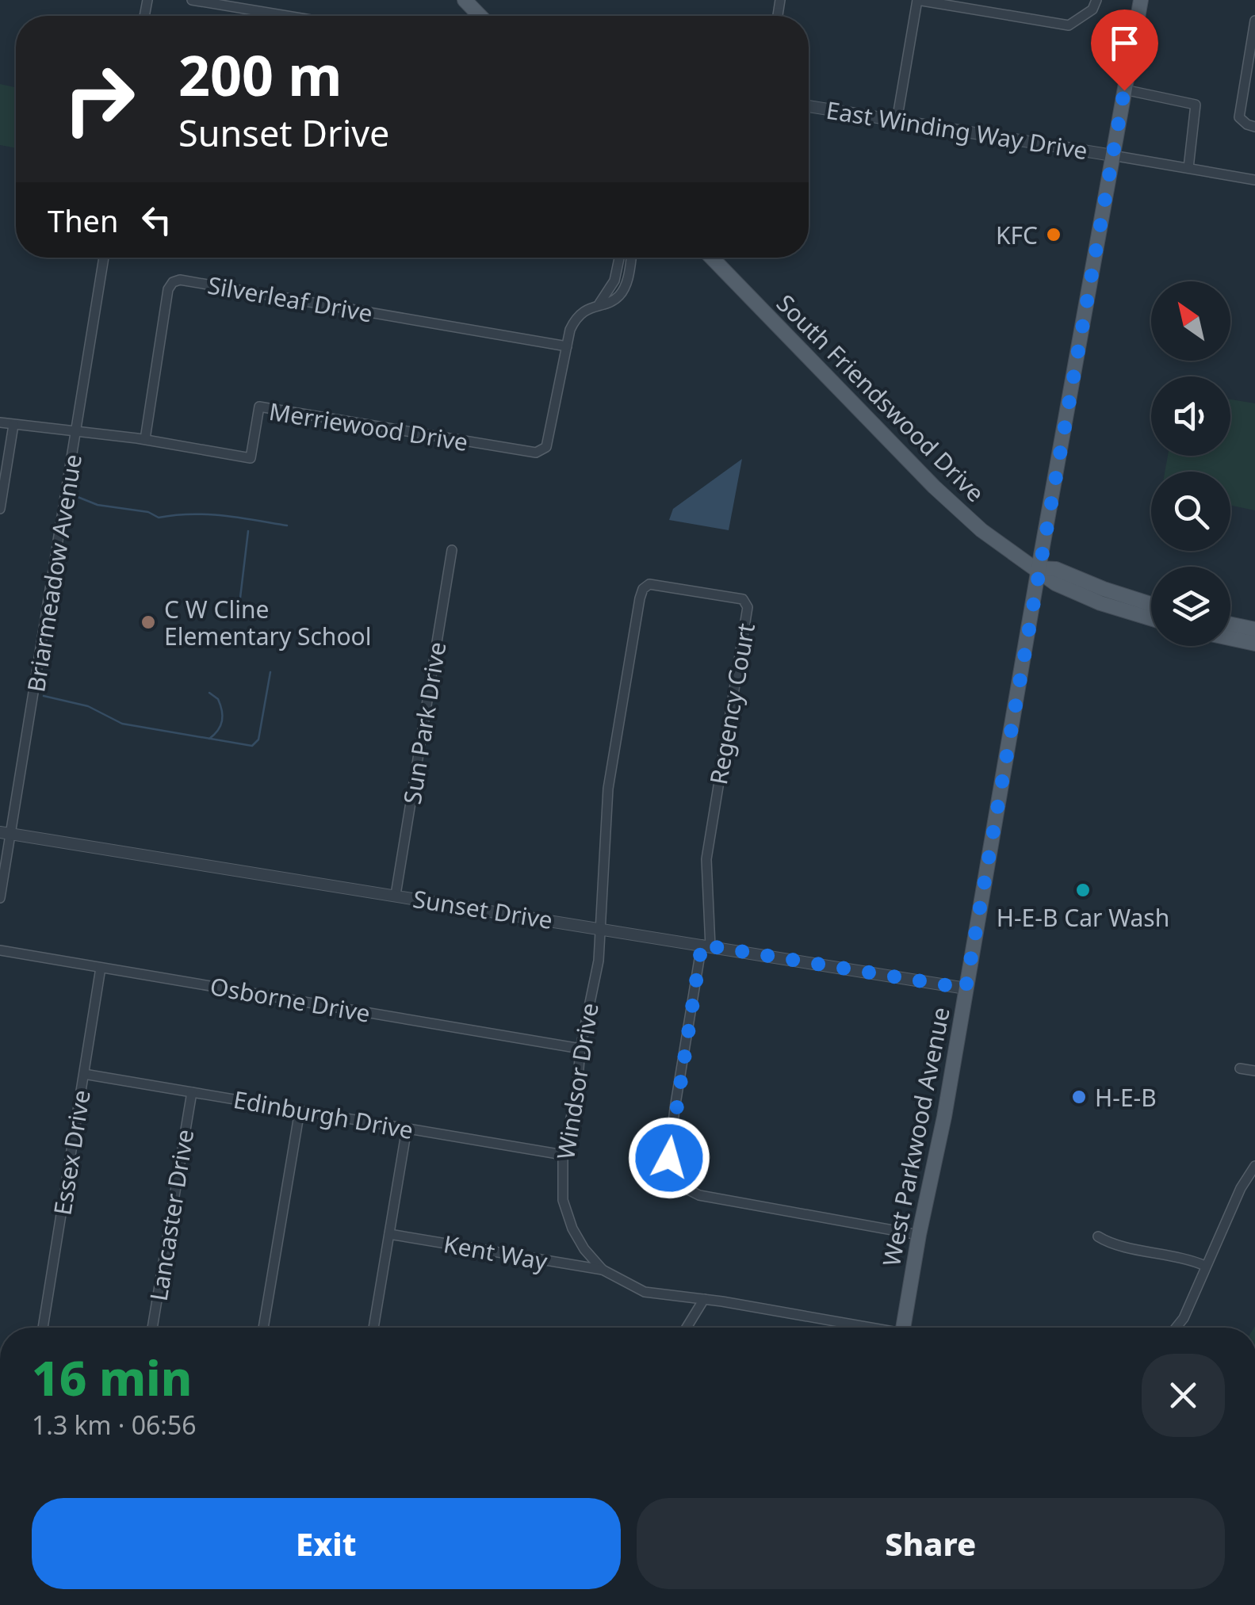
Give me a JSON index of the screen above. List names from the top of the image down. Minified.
{"streets":{"main road":["South Friendswood Drive","West Parkwood Avenue"],"street":["East Winding Way Drive","Silverleaf Drive","Merriewood Drive","Briarmeadow Avenue","Regency Court","Sun Park Drive","Sunset Drive","Osborne Drive","Windsor Drive","Edinburgh Drive","Essex Drive","Lancaster Drive","Kent Way"]},"crossings":[["East Winding Way Drive","West Parkwood Avenue"],["Silverleaf Drive","Merriewood Drive"],["South Friendswood Drive","West Parkwood Avenue"],["Merriewood Drive","Briarmeadow Avenue"],["Briarmeadow Avenue","Sunset Drive"],["Regency Court","Sunset Drive"],["Regency Court","Windsor Drive"],["Regency Court","West Parkwood Avenue"],["Sun Park Drive","Sunset Drive"],["Sunset Drive","Windsor Drive"],["Sunset Drive","West Parkwood Avenue"],["Osborne Drive","Windsor Drive"],["Osborne Drive","Essex Drive"],["Windsor Drive","Edinburgh Drive"],["Windsor Drive","Kent Way"],["Edinburgh Drive","Essex Drive"],["Edinburgh Drive","Lancaster Drive"]],"places":["KFC","C W Cline Elementary School","H-E-B Car Wash","H-E-B"],"north":"top left","page":{"turn":["200 m","Sunset Drive"],"then":"Then","heading":["16 min","1.3 km · 06:56"],"buttons":["Exit","Share"]}}
